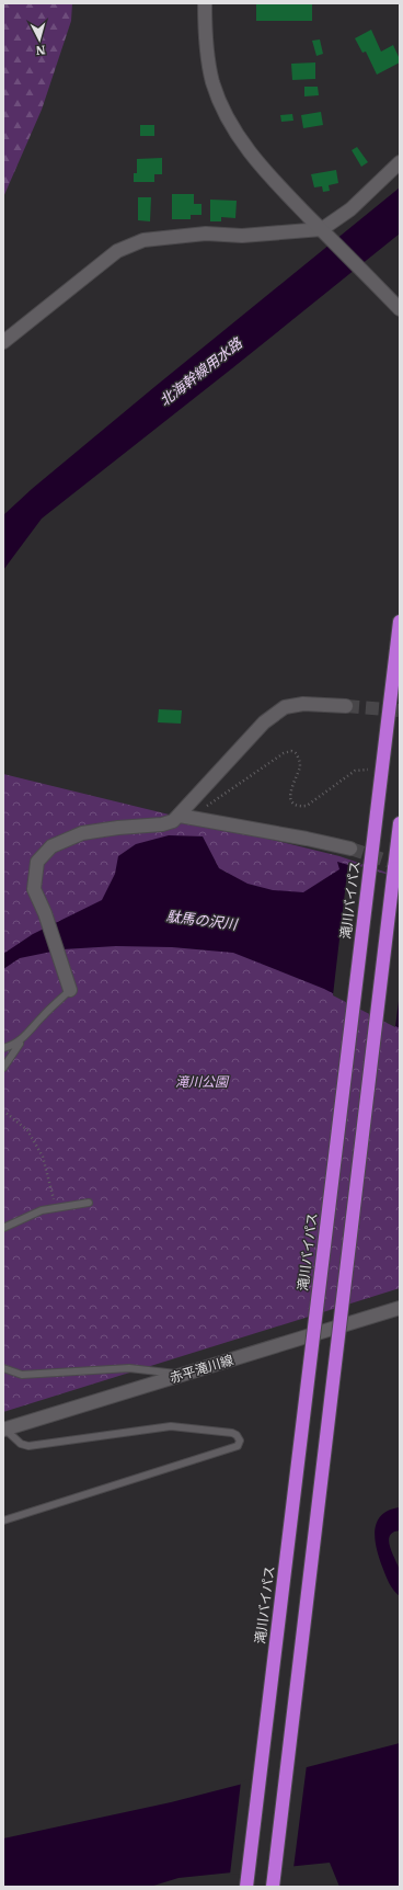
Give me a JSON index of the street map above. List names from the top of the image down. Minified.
{"streets":{"highway":["滝川バイパス"],"street":["赤平滝川線"]},"water":["北海幹線用水路","駄馬の沢川"],"parks":["滝川公園"],"north":"bottom"}
